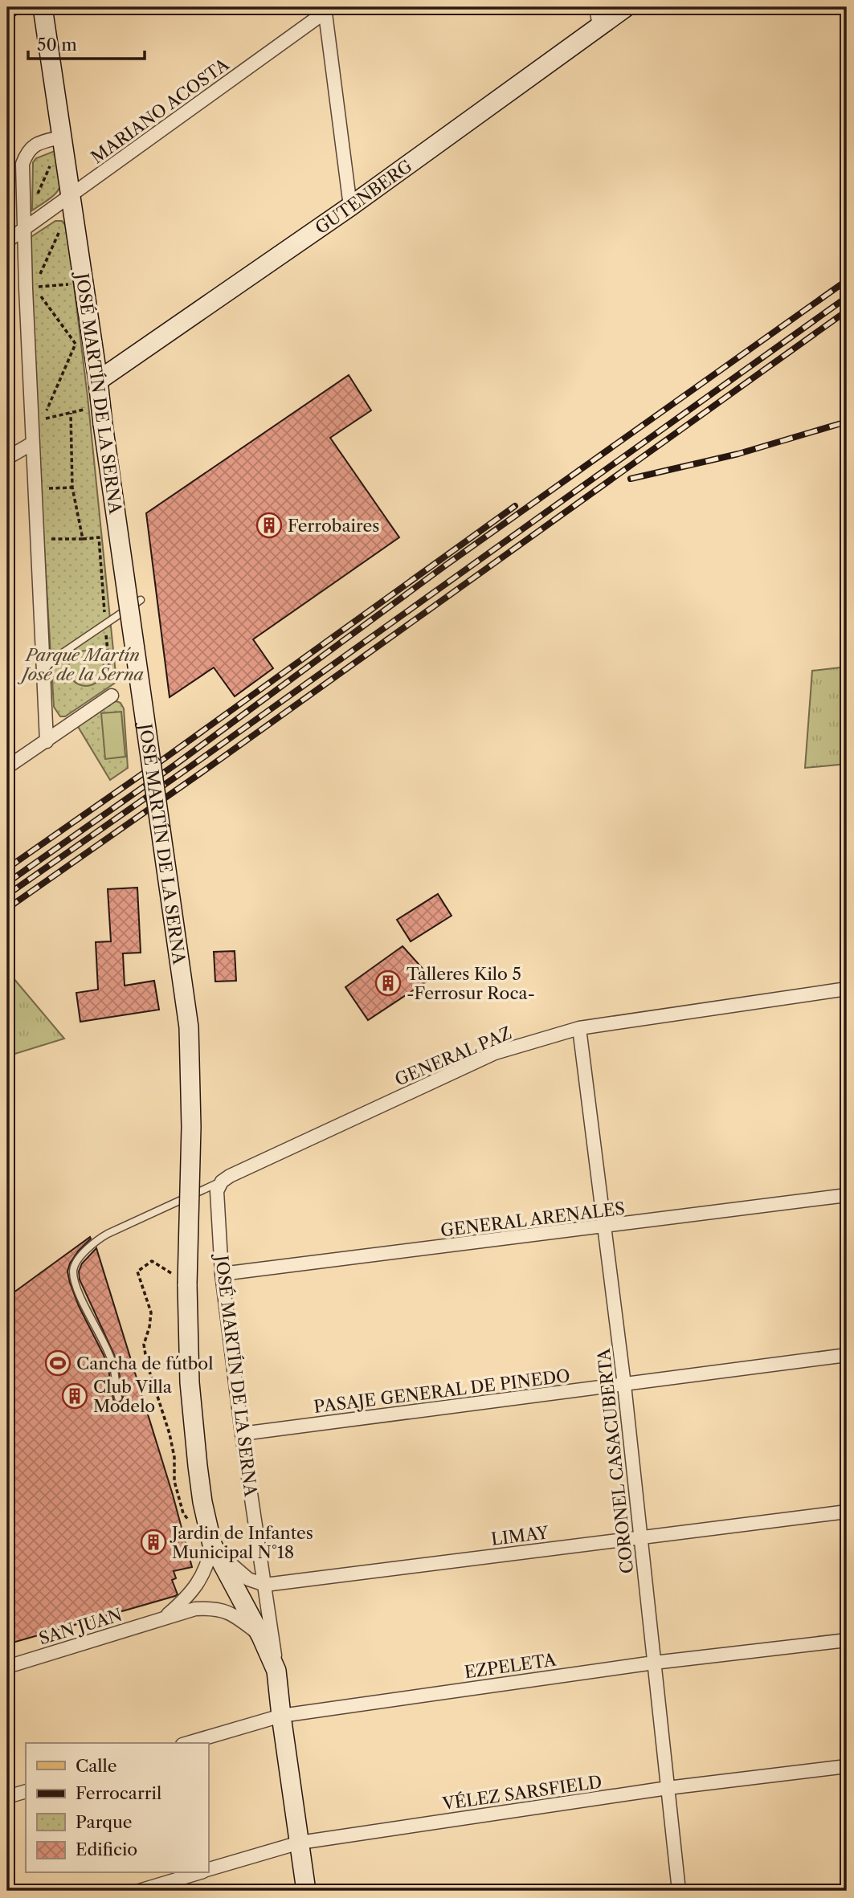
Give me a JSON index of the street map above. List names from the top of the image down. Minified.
{"streets":{"street":["MARIANO ACOSTA","GUTENBERG","JOSÉ MARTÍN DE LA SERNA","GENERAL PAZ","GENERAL ARENALES","PASAJE GENERAL DE PINEDO","CORONEL CASACUBERTA","LIMAY","SAN JUAN","EZPELETA","VÉLEZ SARSFIELD"]},"crossings":[["MARIANO ACOSTA","JOSÉ MARTÍN DE LA SERNA"],["GUTENBERG","JOSÉ MARTÍN DE LA SERNA"],["JOSÉ MARTÍN DE LA SERNA","GENERAL PAZ"],["JOSÉ MARTÍN DE LA SERNA","GENERAL ARENALES"],["JOSÉ MARTÍN DE LA SERNA","PASAJE GENERAL DE PINEDO"],["JOSÉ MARTÍN DE LA SERNA","LIMAY"],["JOSÉ MARTÍN DE LA SERNA","SAN JUAN"],["JOSÉ MARTÍN DE LA SERNA","EZPELETA"],["JOSÉ MARTÍN DE LA SERNA","VÉLEZ SARSFIELD"],["GENERAL PAZ","CORONEL CASACUBERTA"],["GENERAL ARENALES","CORONEL CASACUBERTA"],["PASAJE GENERAL DE PINEDO","CORONEL CASACUBERTA"],["CORONEL CASACUBERTA","LIMAY"],["CORONEL CASACUBERTA","EZPELETA"],["CORONEL CASACUBERTA","VÉLEZ SARSFIELD"]],"parks":["Parque Martín José de la Serna"],"places":{"building":["Ferrobaires","Talleres Kilo 5 -Ferrosur Roca-","Club Villa Modelo","Jardin de Infantes Municipal N°18"],"sports":["Cancha de fútbol"]},"legend":["Calle","Ferrocarril","Parque","Edificio"],"scale_bar":"50 m"}
